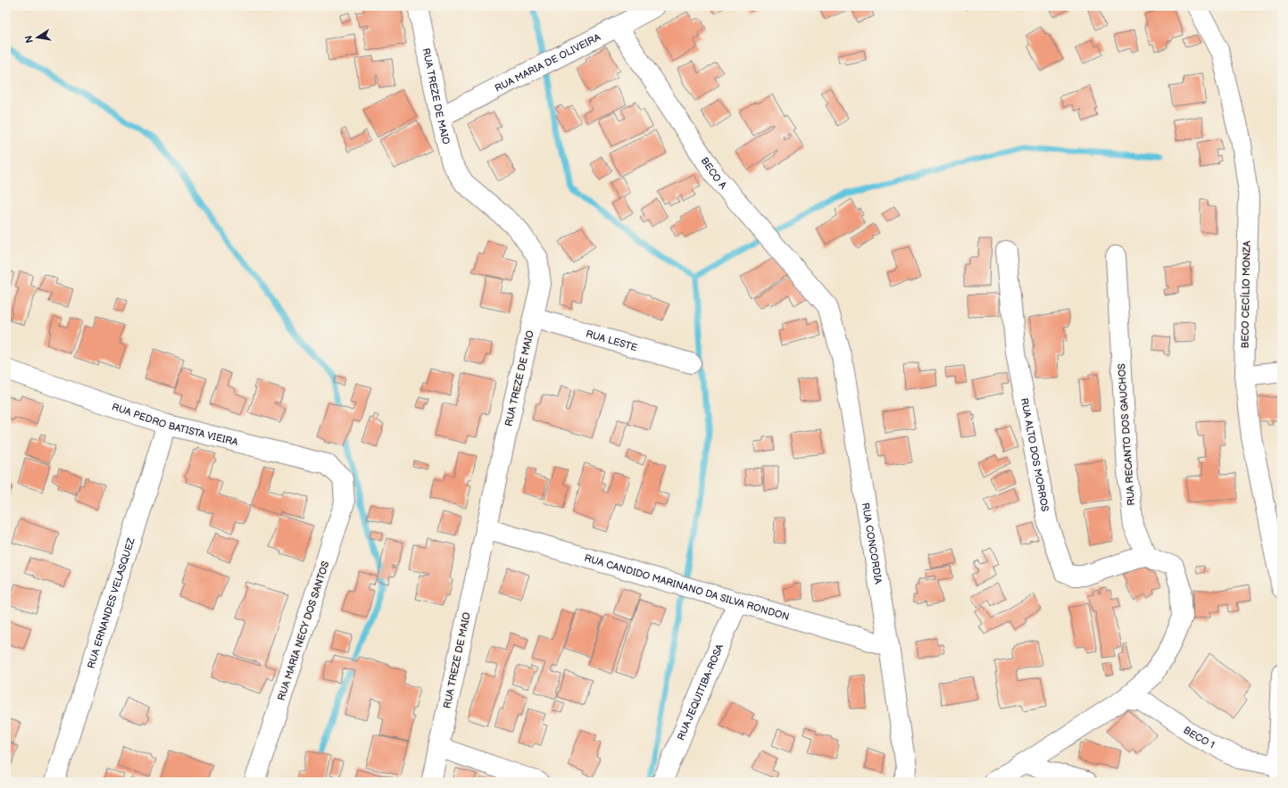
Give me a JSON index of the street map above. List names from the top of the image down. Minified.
{"streets":{"street":["RUA MARIA DE OLIVEIRA","RUA TREZE DE MAIO","BECO A","BECO CECÍLIO MONZA","RUA LESTE","RUA PEDRO BATISTA VIEIRA","RUA RECANTO DOS GAUCHOS","RUA ALTO DOS MORROS","RUA CONCORDIA","RUA CANDIDO MARINANO DA SILVA RONDON","RUA ERNANDES VELASQUEZ","RUA MARIA NECY DOS SANTOS","RUA JEQUITIBA-ROSA","BECO 1"]},"crossings":[["RUA MARIA DE OLIVEIRA","RUA TREZE DE MAIO"],["RUA MARIA DE OLIVEIRA","BECO A"],["RUA TREZE DE MAIO","RUA LESTE"],["RUA TREZE DE MAIO","RUA CANDIDO MARINANO DA SILVA RONDON"],["BECO A","RUA CONCORDIA"],["RUA PEDRO BATISTA VIEIRA","RUA ERNANDES VELASQUEZ"],["RUA PEDRO BATISTA VIEIRA","RUA MARIA NECY DOS SANTOS"],["RUA RECANTO DOS GAUCHOS","RUA ALTO DOS MORROS"],["RUA CONCORDIA","RUA CANDIDO MARINANO DA SILVA RONDON"],["RUA CANDIDO MARINANO DA SILVA RONDON","RUA JEQUITIBA-ROSA"]],"north":"left"}
